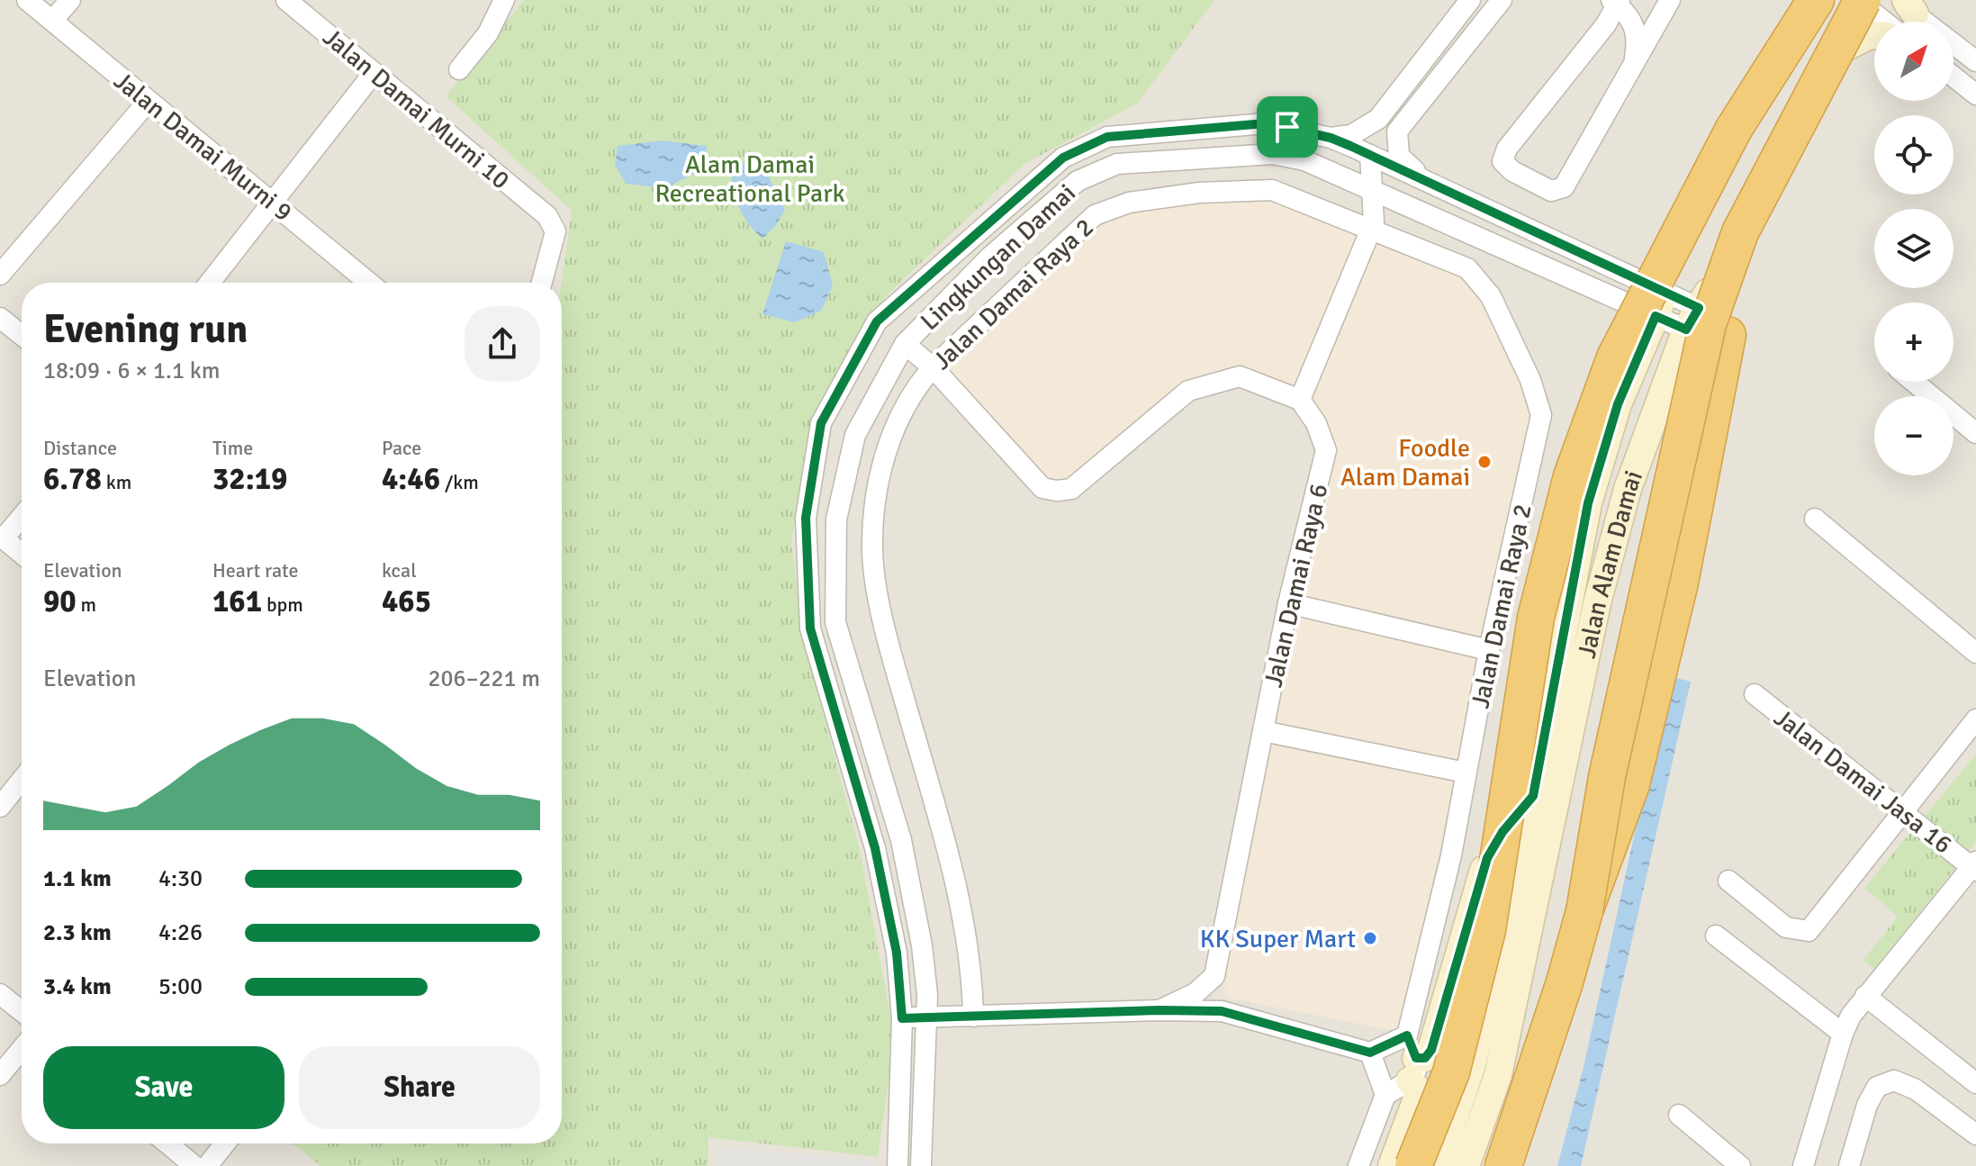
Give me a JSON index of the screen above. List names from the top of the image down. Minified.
{"streets":{"main road":["Jalan Alam Damai"],"street":["Jalan Damai Murni 10","Jalan Damai Murni 9","Lingkungan Damai","Jalan Damai Raya 2","Jalan Damai Raya 6","Jalan Damai Jasa 16"]},"crossings":[["Lingkungan Damai","Jalan Alam Damai"]],"parks":["Alam Damai Recreational Park"],"places":["Foodle Alam Damai","KK Super Mart"],"north":"top right","page":{"map_buttons":["+","−"],"heading":["Evening run","18:09 · 6 × 1.1 km"],"stats":[["Distance","6.78 km"],["Time","32:19"],["Pace","4:46 /km"],["Elevation","90 m"],["Heart rate","161 bpm"],["kcal","465"]],"chart":["Elevation","206–221 m"],"list":[{"name":"1.1 km","note":"4:30"},{"name":"2.3 km","note":"4:26"},{"name":"3.4 km","note":"5:00"}],"buttons":["Save","Share"]}}
